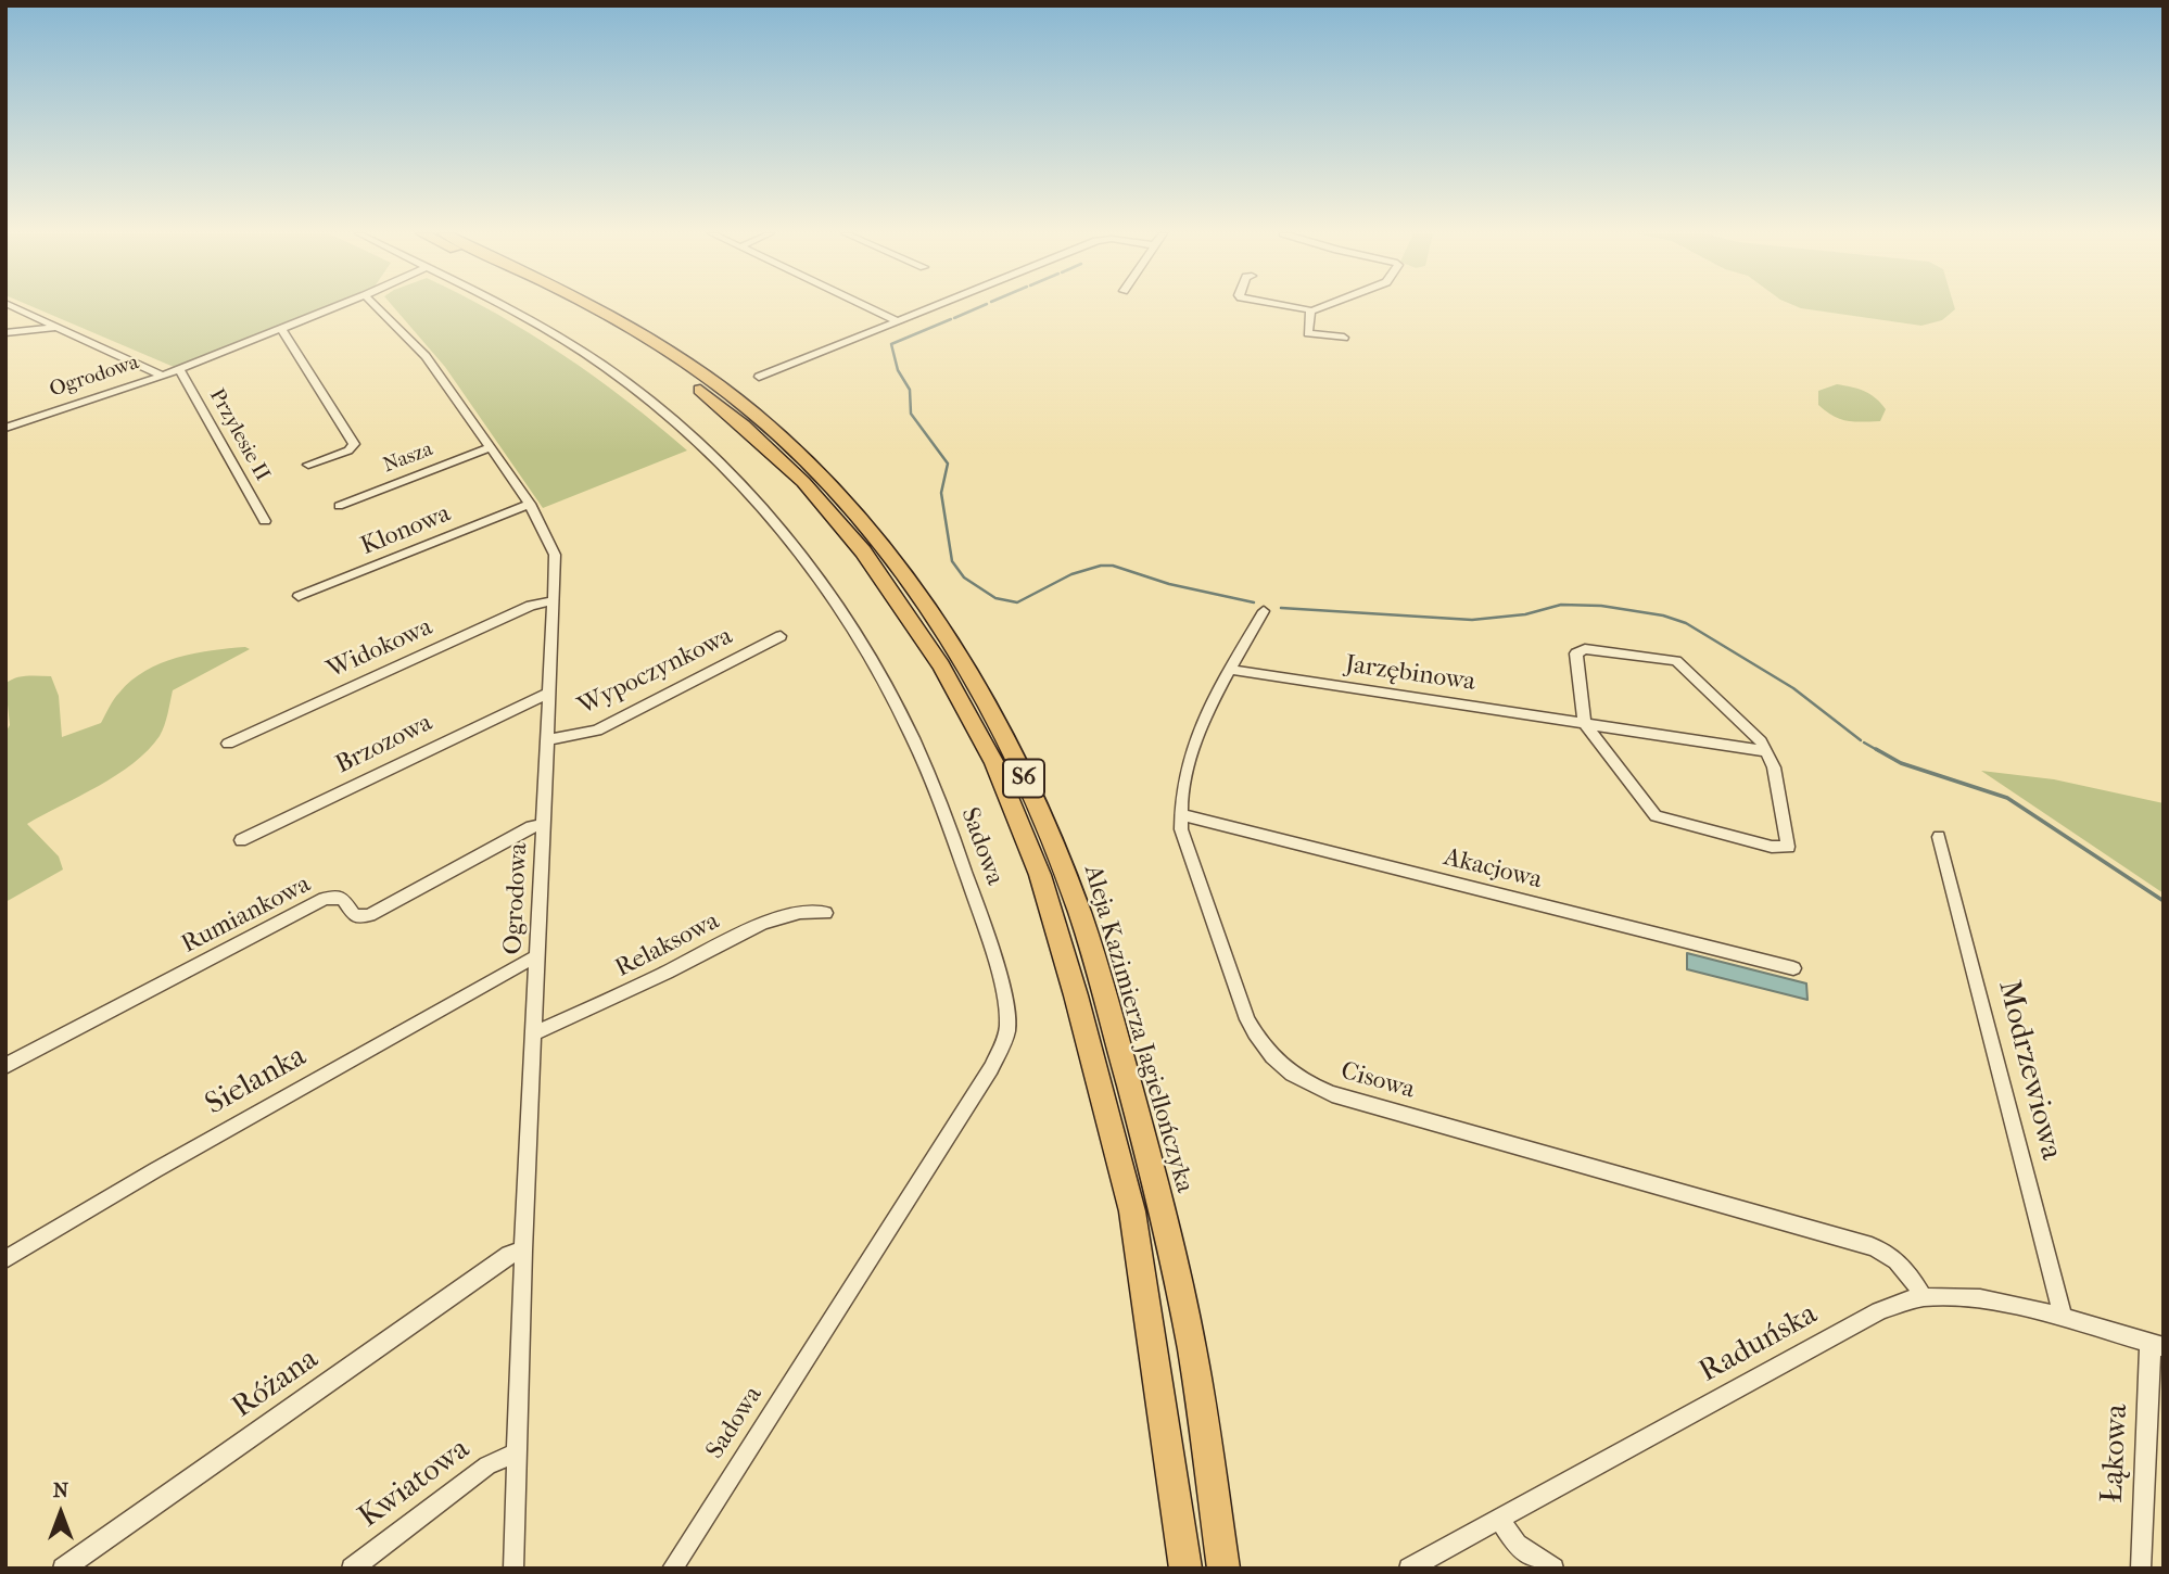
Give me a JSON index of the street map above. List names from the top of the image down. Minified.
{"streets":{"highway":["S6","Aleja Kazimierza Jagiellończyka"],"street":["Ogrodowa","Przylesie II","Nasza","Klonowa","Widokowa","Wypoczynkowa","Jarzębinowa","Brzozowa","Sadowa","Akacjowa","Rumiankowa","Relaksowa","Modrzewiowa","Sielanka","Cisowa","Raduńska","Różana","Łąkowa","Kwiatowa"]},"crossings":[["Ogrodowa","Przylesie II"],["Ogrodowa","Nasza"],["Ogrodowa","Klonowa"],["Ogrodowa","Widokowa"],["Ogrodowa","Wypoczynkowa"],["Ogrodowa","Brzozowa"],["Ogrodowa","Rumiankowa"],["Ogrodowa","Relaksowa"],["Ogrodowa","Sielanka"],["Ogrodowa","Różana"],["Ogrodowa","Kwiatowa"],["Jarzębinowa","Cisowa"],["Akacjowa","Cisowa"],["Modrzewiowa","Raduńska"],["Cisowa","Raduńska"],["Raduńska","Łąkowa"]],"north":"top"}
